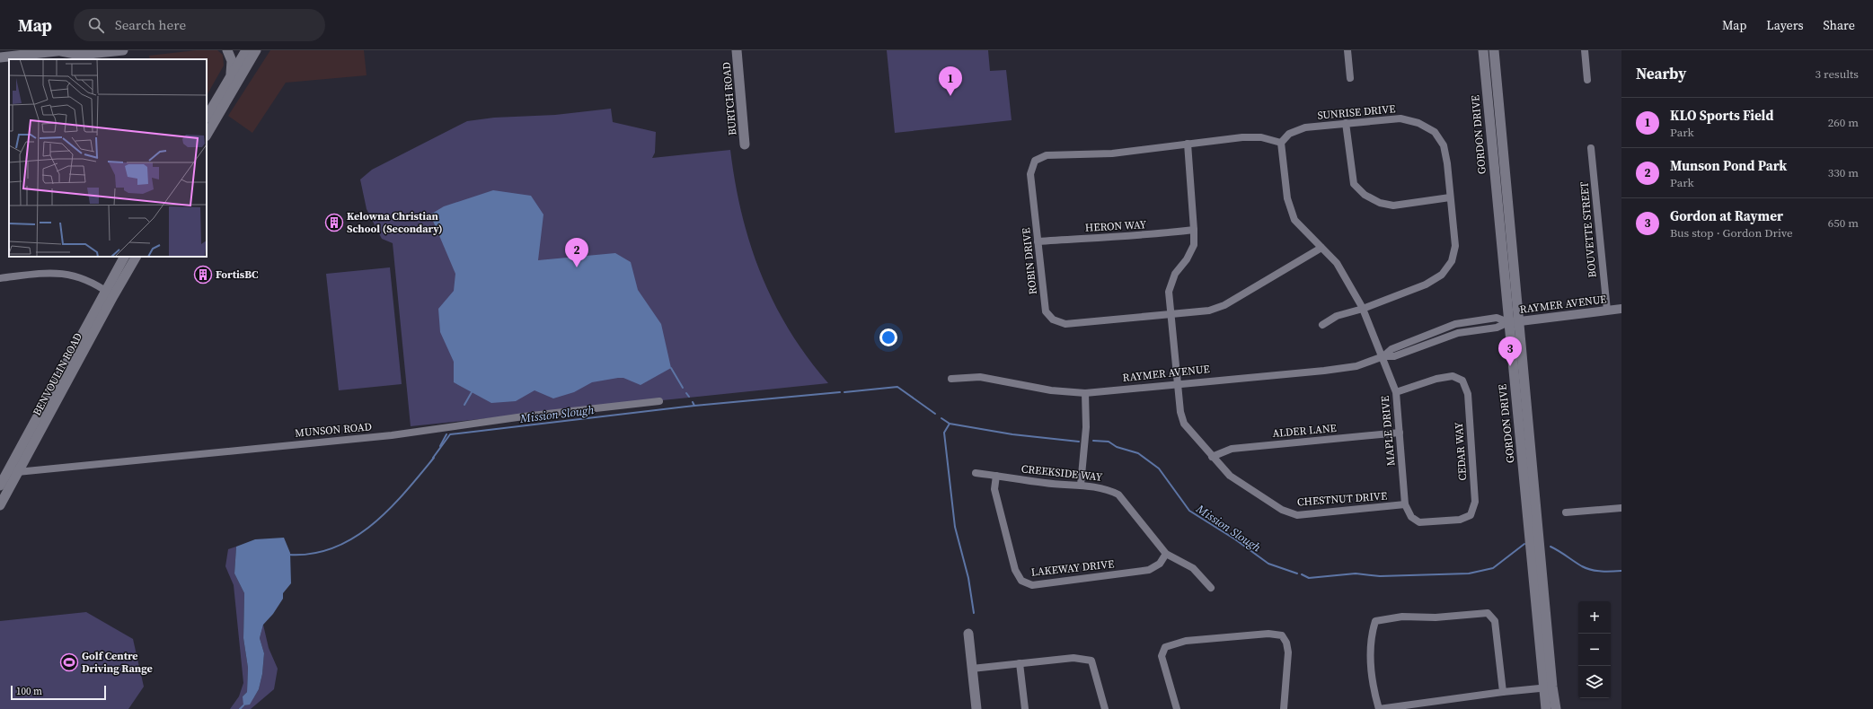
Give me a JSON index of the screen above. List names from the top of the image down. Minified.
{"streets":{"main road":["BURTCH ROAD","GORDON DRIVE","BENVOULIN ROAD"],"street":["SUNRISE DRIVE","HERON WAY","BOUVETTE STREET","ROBIN DRIVE","RAYMER AVENUE","MUNSON ROAD","ALDER LANE","MAPLE DRIVE","CEDAR WAY","CREEKSIDE WAY","CHESTNUT DRIVE","LAKEWAY DRIVE"]},"crossings":[["SUNRISE DRIVE","ROBIN DRIVE"],["GORDON DRIVE","RAYMER AVENUE"],["HERON WAY","ROBIN DRIVE"],["HERON WAY","CHESTNUT DRIVE"],["BOUVETTE STREET","RAYMER AVENUE"],["ROBIN DRIVE","CHESTNUT DRIVE"],["RAYMER AVENUE","MAPLE DRIVE"],["RAYMER AVENUE","CHESTNUT DRIVE"],["BENVOULIN ROAD","MUNSON ROAD"],["ALDER LANE","MAPLE DRIVE"],["ALDER LANE","CHESTNUT DRIVE"],["MAPLE DRIVE","CEDAR WAY"],["MAPLE DRIVE","CHESTNUT DRIVE"],["CEDAR WAY","CHESTNUT DRIVE"],["CREEKSIDE WAY","LAKEWAY DRIVE"]],"water":["Mission Slough"],"places":{"building":["Kelowna Christian School (Secondary)","FortisBC"],"sports":["Golf Centre Driving Range"]},"scale_bar":"100 m","page":{"header":"Map","search":"Search here","nav":["Map","Layers","Share"],"heading":["Nearby","3 results"],"pins":["1","2","3"],"list":[{"mark":"1","name":"KLO Sports Field","note":"Park","value":"260 m"},{"mark":"2","name":"Munson Pond Park","note":"Park","value":"330 m"},{"mark":"3","name":"Gordon at Raymer","note":"Bus stop · Gordon Drive","value":"650 m"}],"map_buttons":["+","−"],"scale":"100 m"}}
